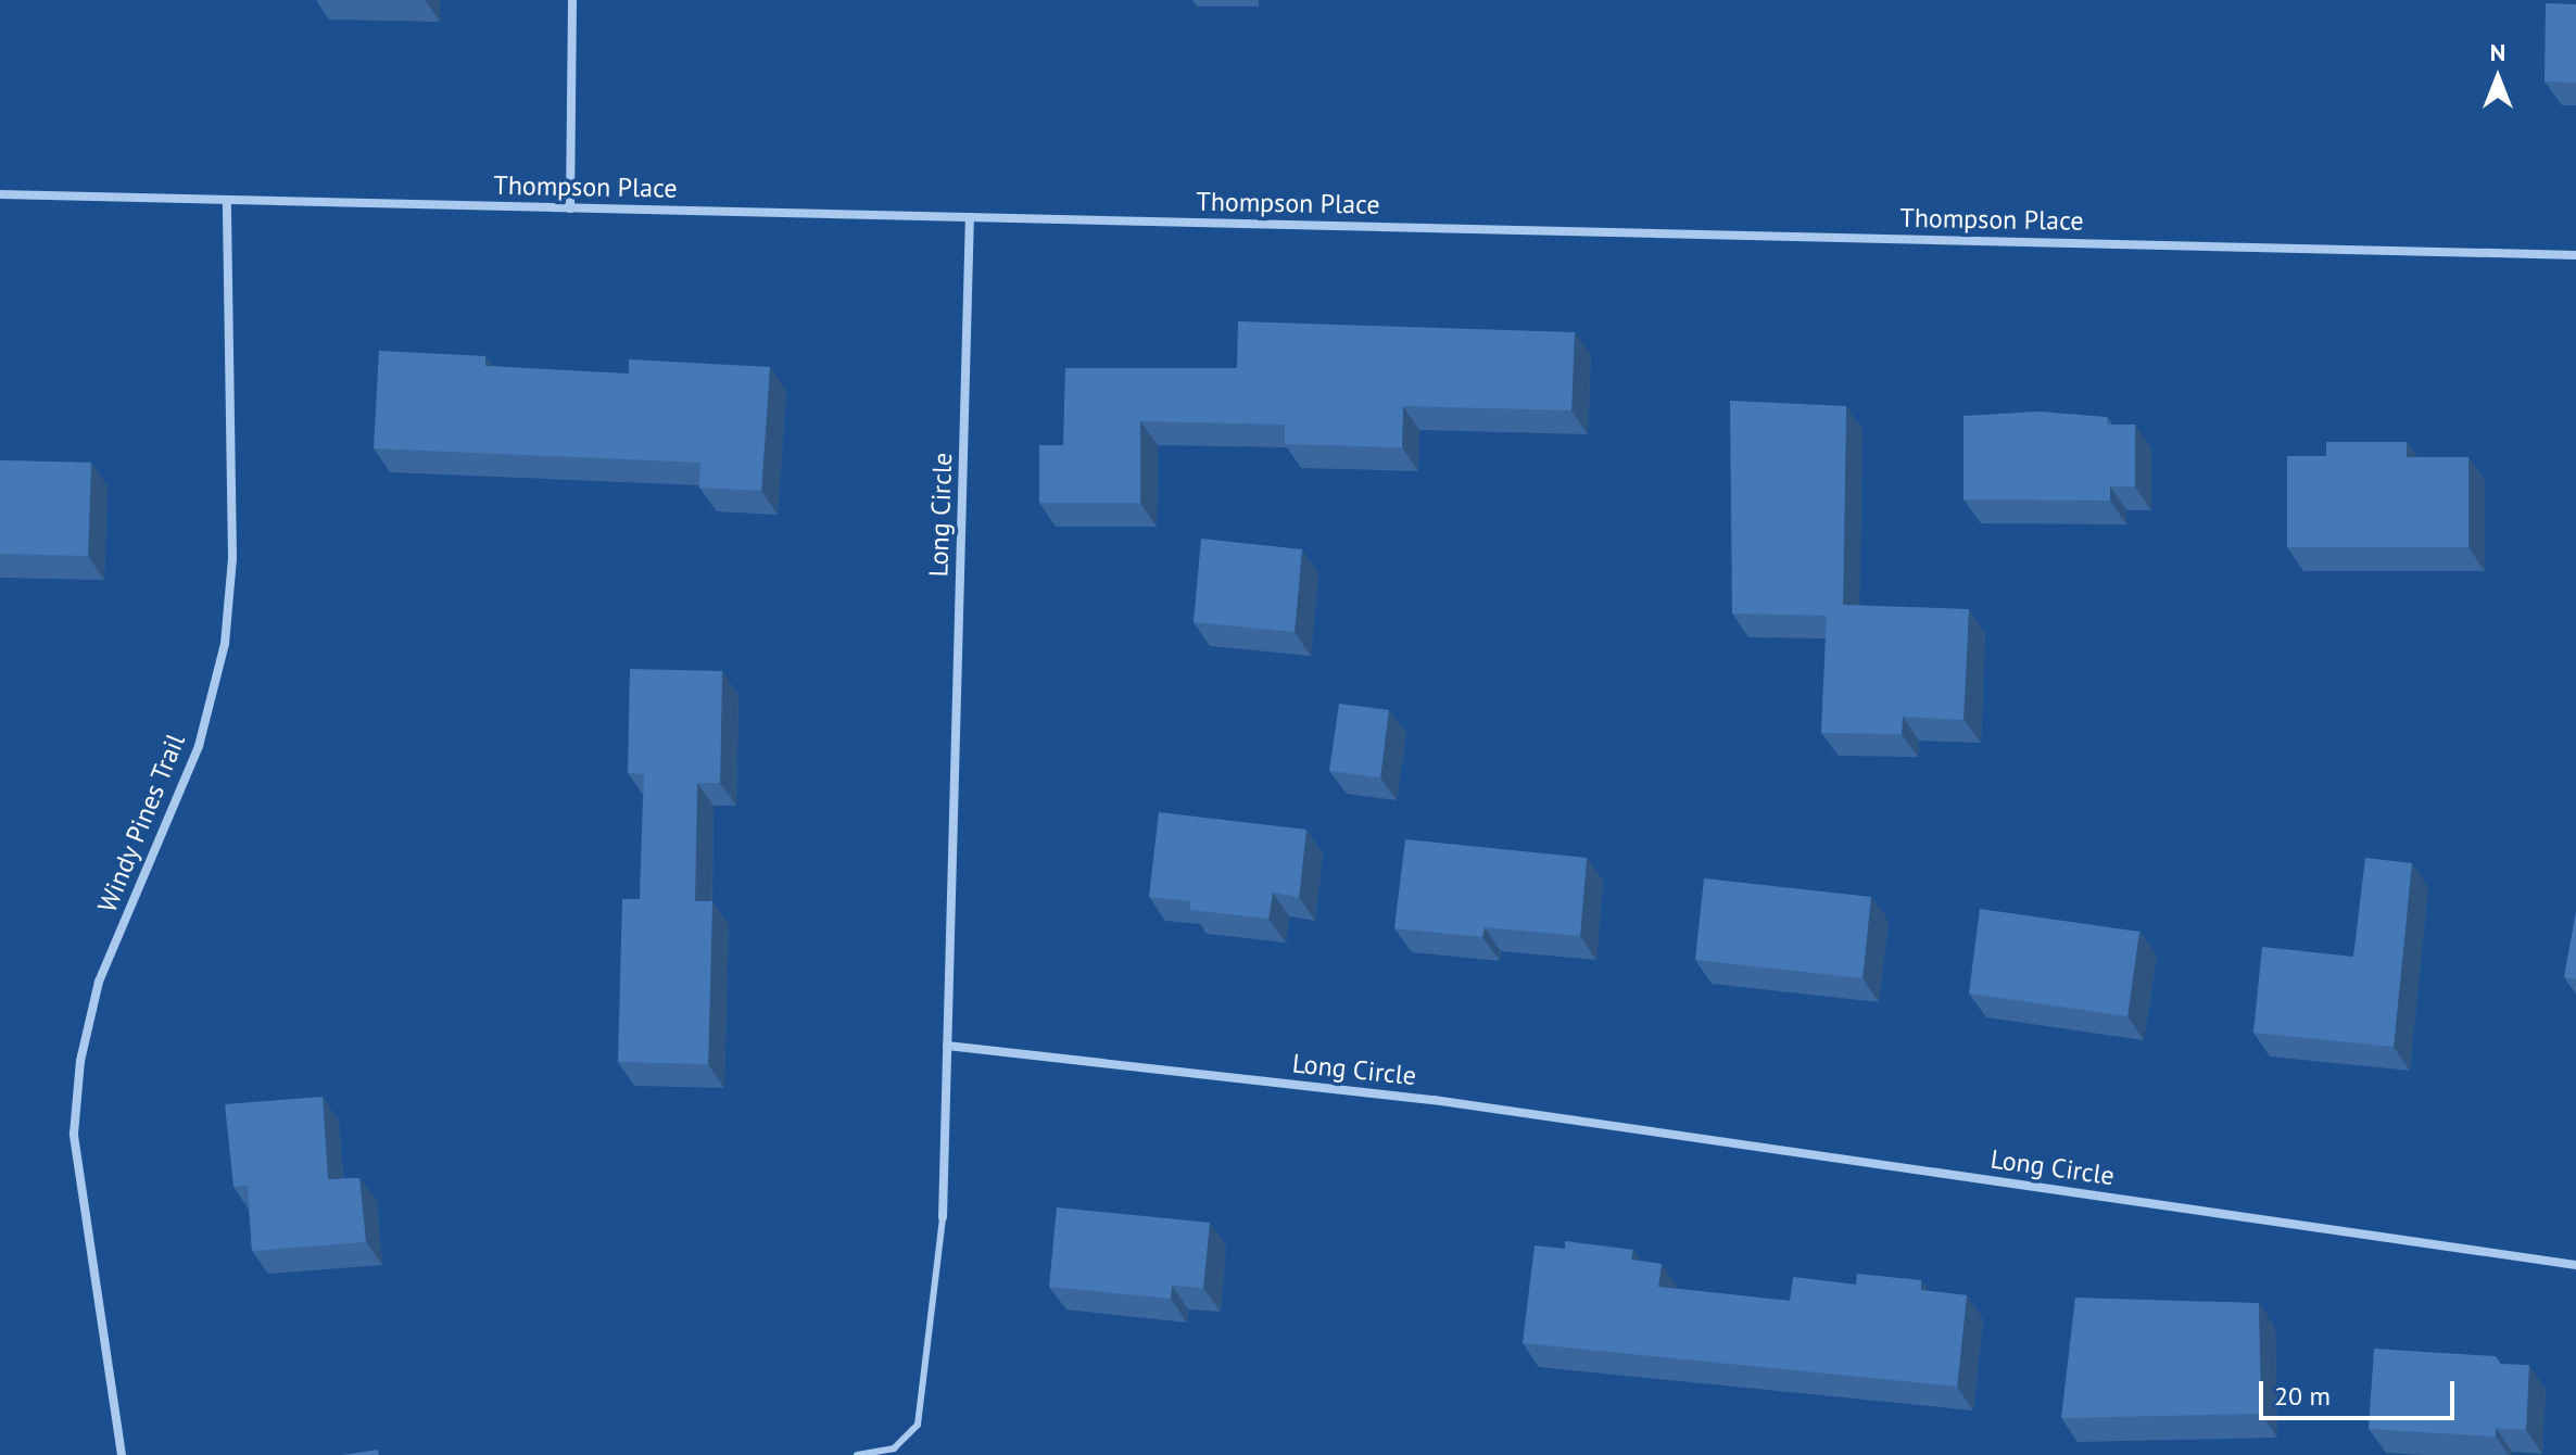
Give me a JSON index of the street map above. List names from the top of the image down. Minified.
{"streets":{"street":["Thompson Place","Long Circle","Windy Pines Trail"]},"crossings":[["Thompson Place","Long Circle"],["Thompson Place","Windy Pines Trail"]],"scale_bar":"20 m","north":"top"}
